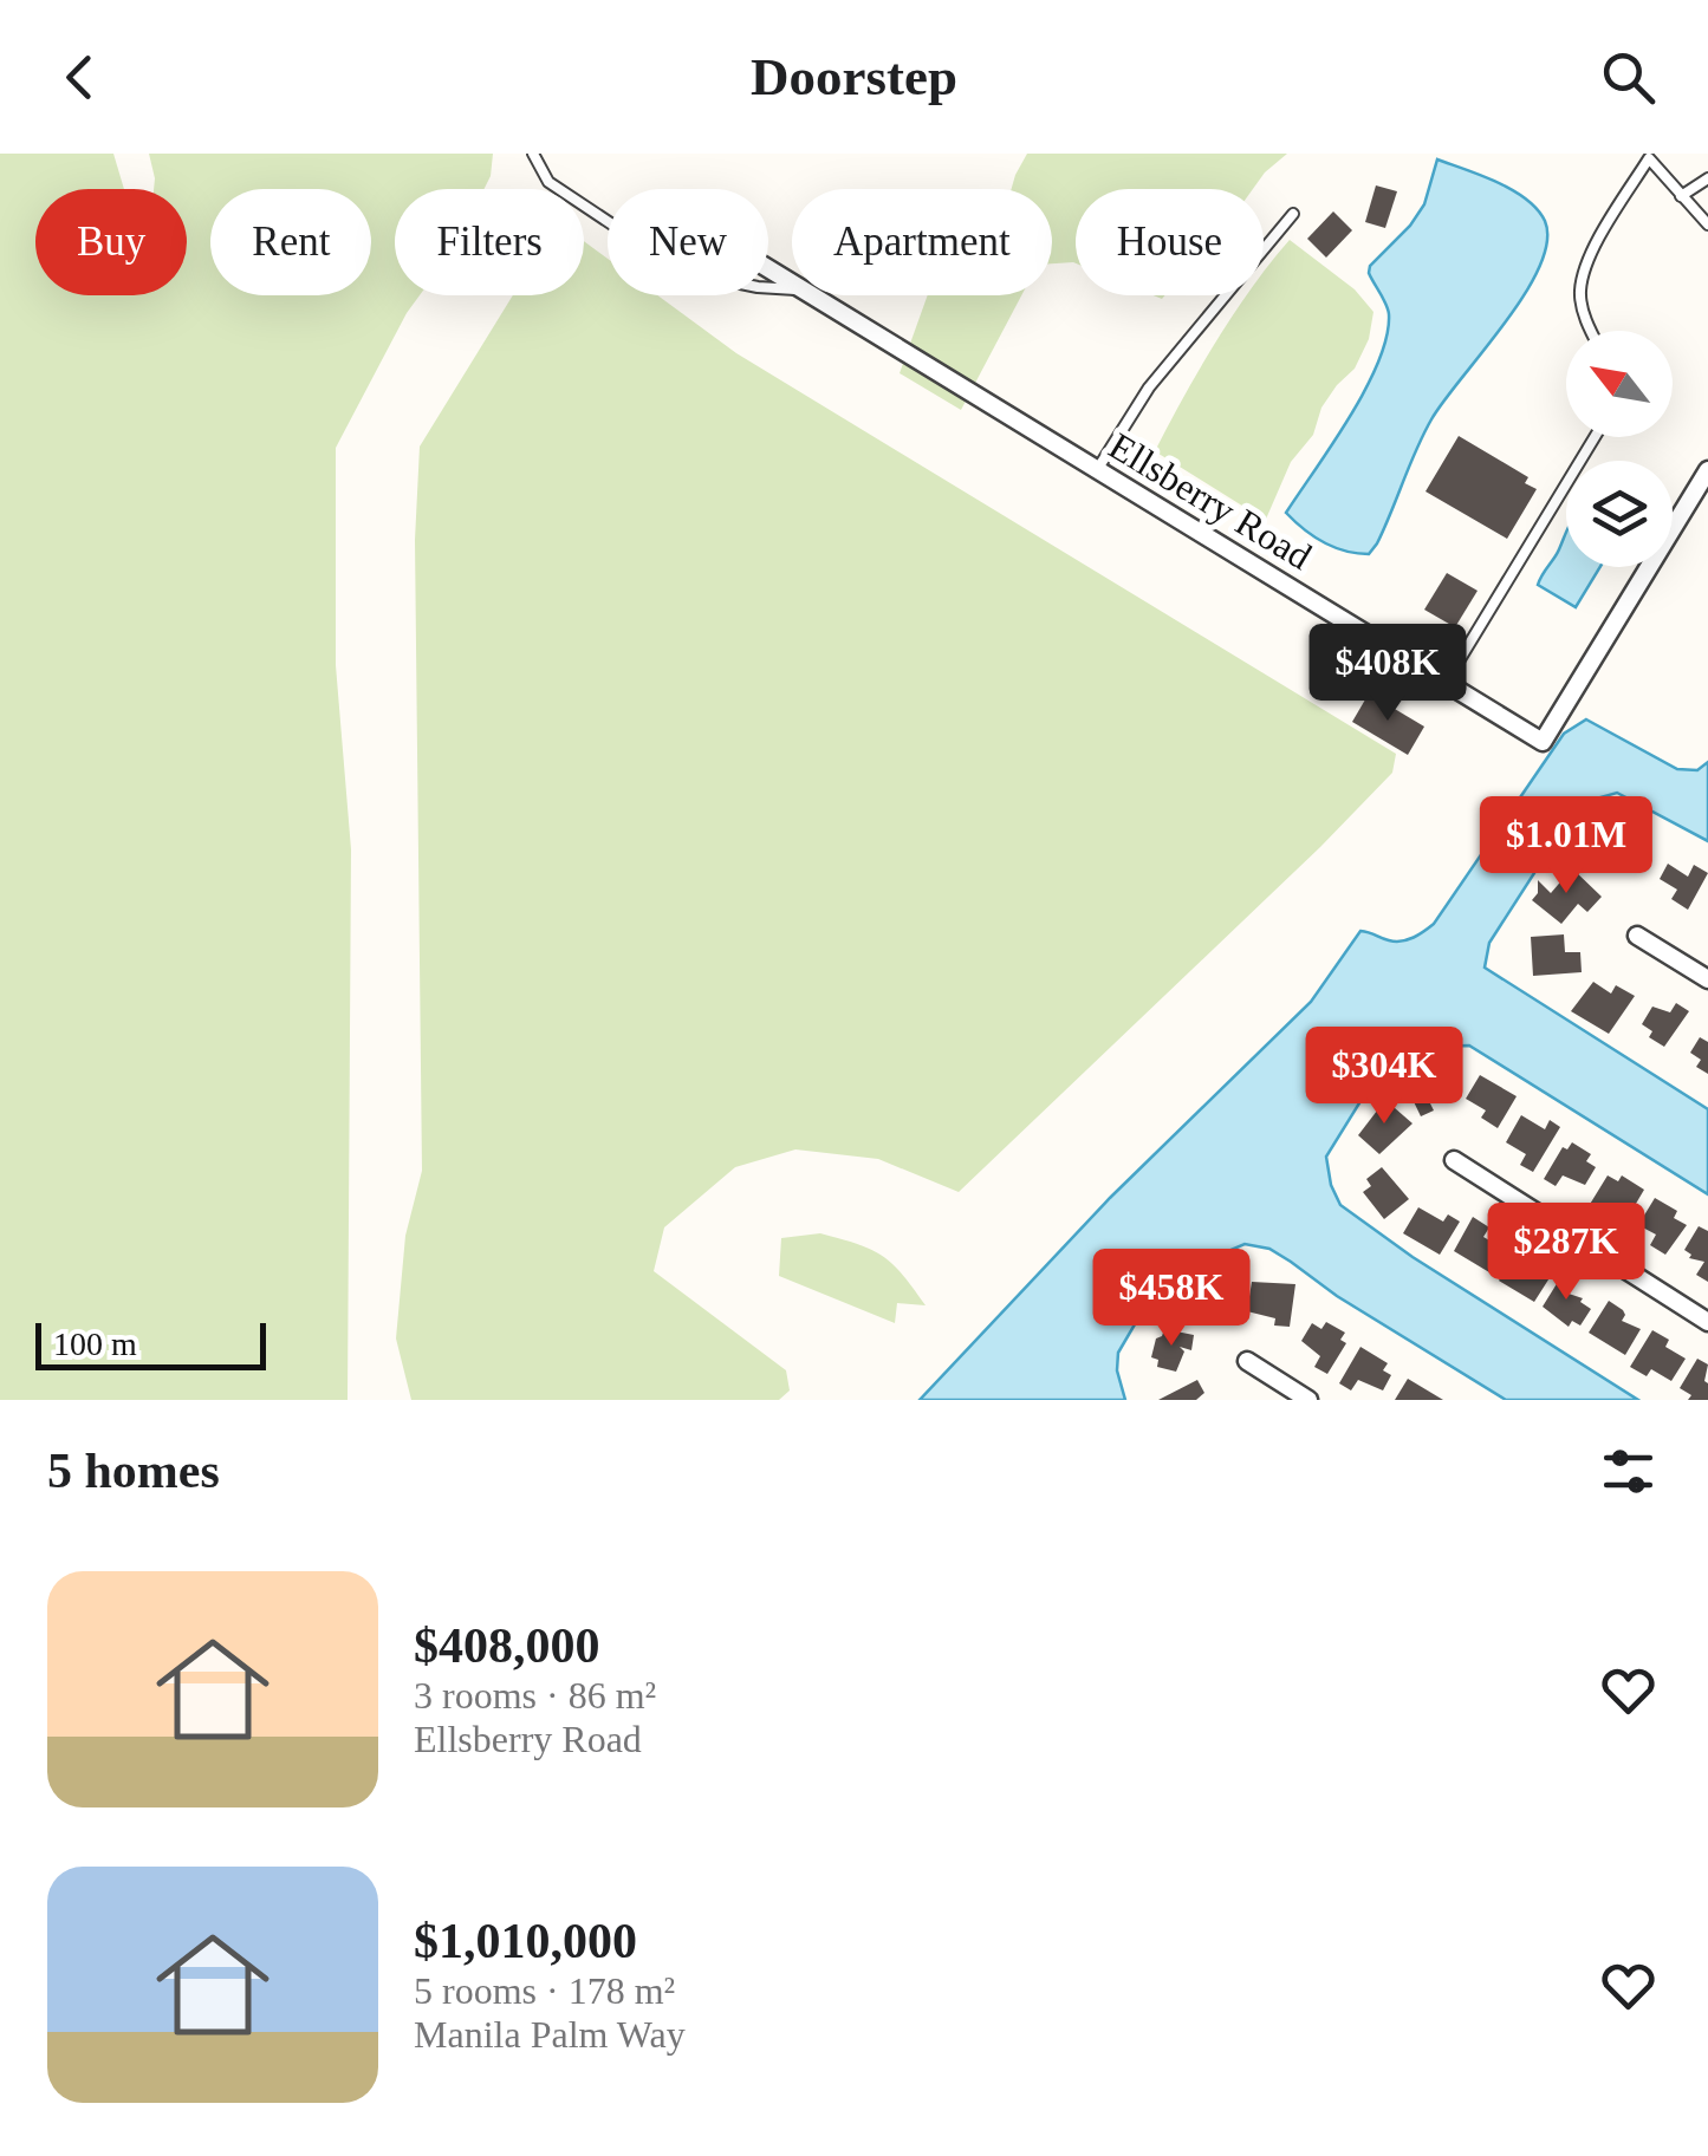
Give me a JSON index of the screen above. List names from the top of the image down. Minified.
{"streets":{"street":["Ellsberry Road"]},"scale_bar":"100 m","north":"top left","page":{"header":"Doorstep","chip":["Buy","Rent","Filters","New","Apartment","House"],"price":["$408K","$1.01M","$304K","$287K","$458K"],"scale":"100 m","heading":"5 homes","list":[{"name":"$408,000","note":"3 rooms · 86 m² · Ellsberry Road"},{"name":"$1,010,000","note":"5 rooms · 178 m² · Manila Palm Way"}]}}
